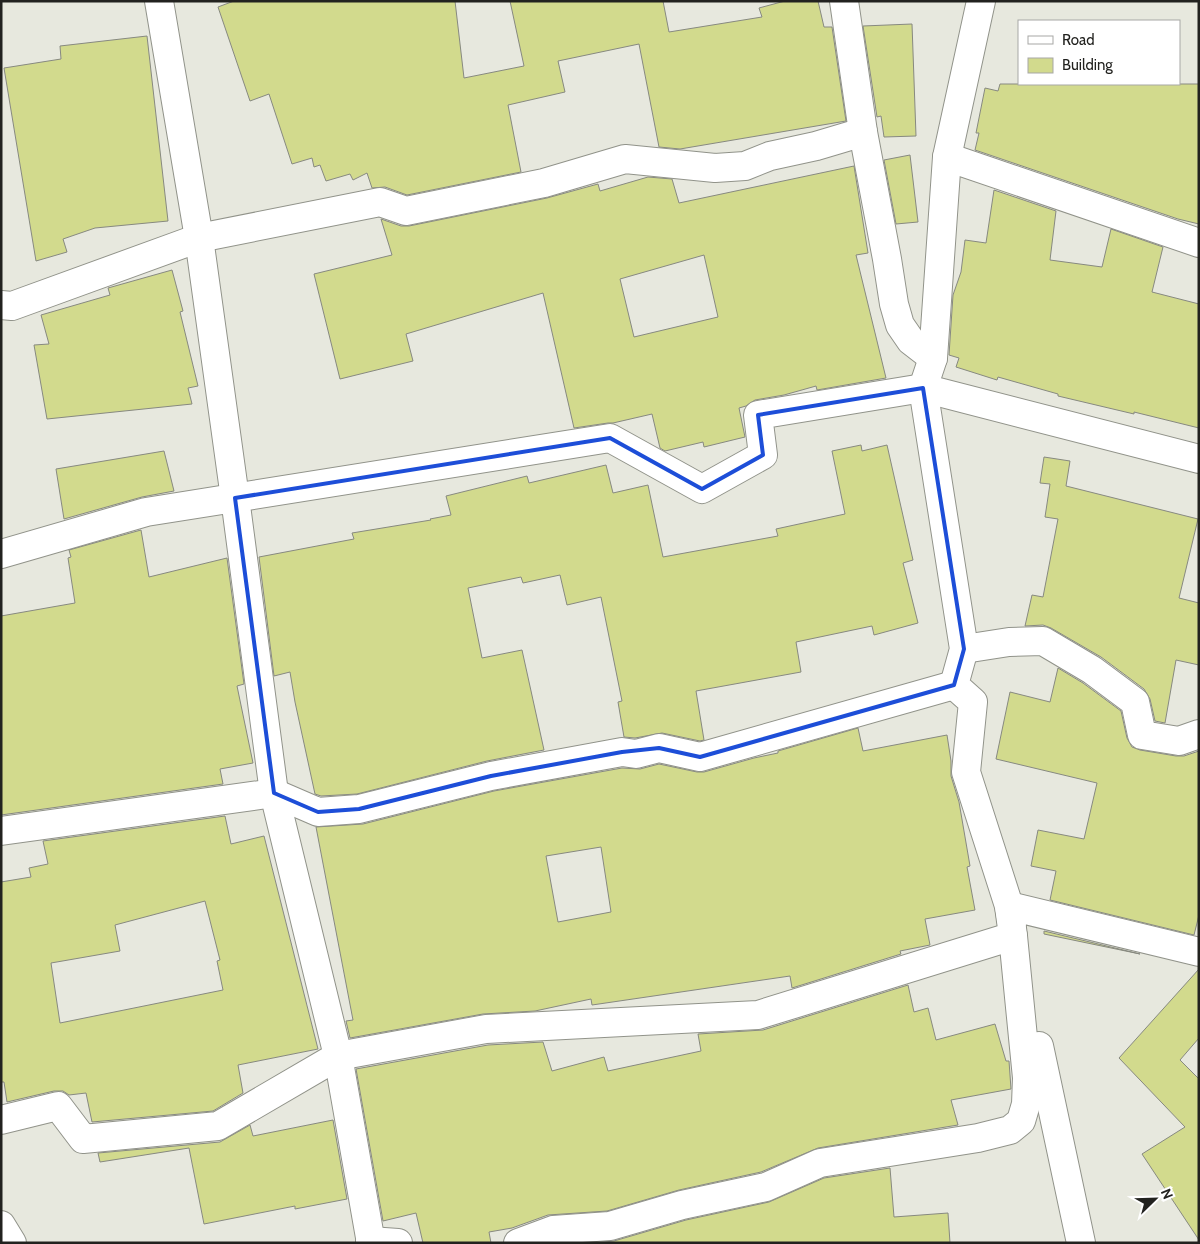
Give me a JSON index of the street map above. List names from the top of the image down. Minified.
{"legend":["Road","Building"],"north":"top right"}
